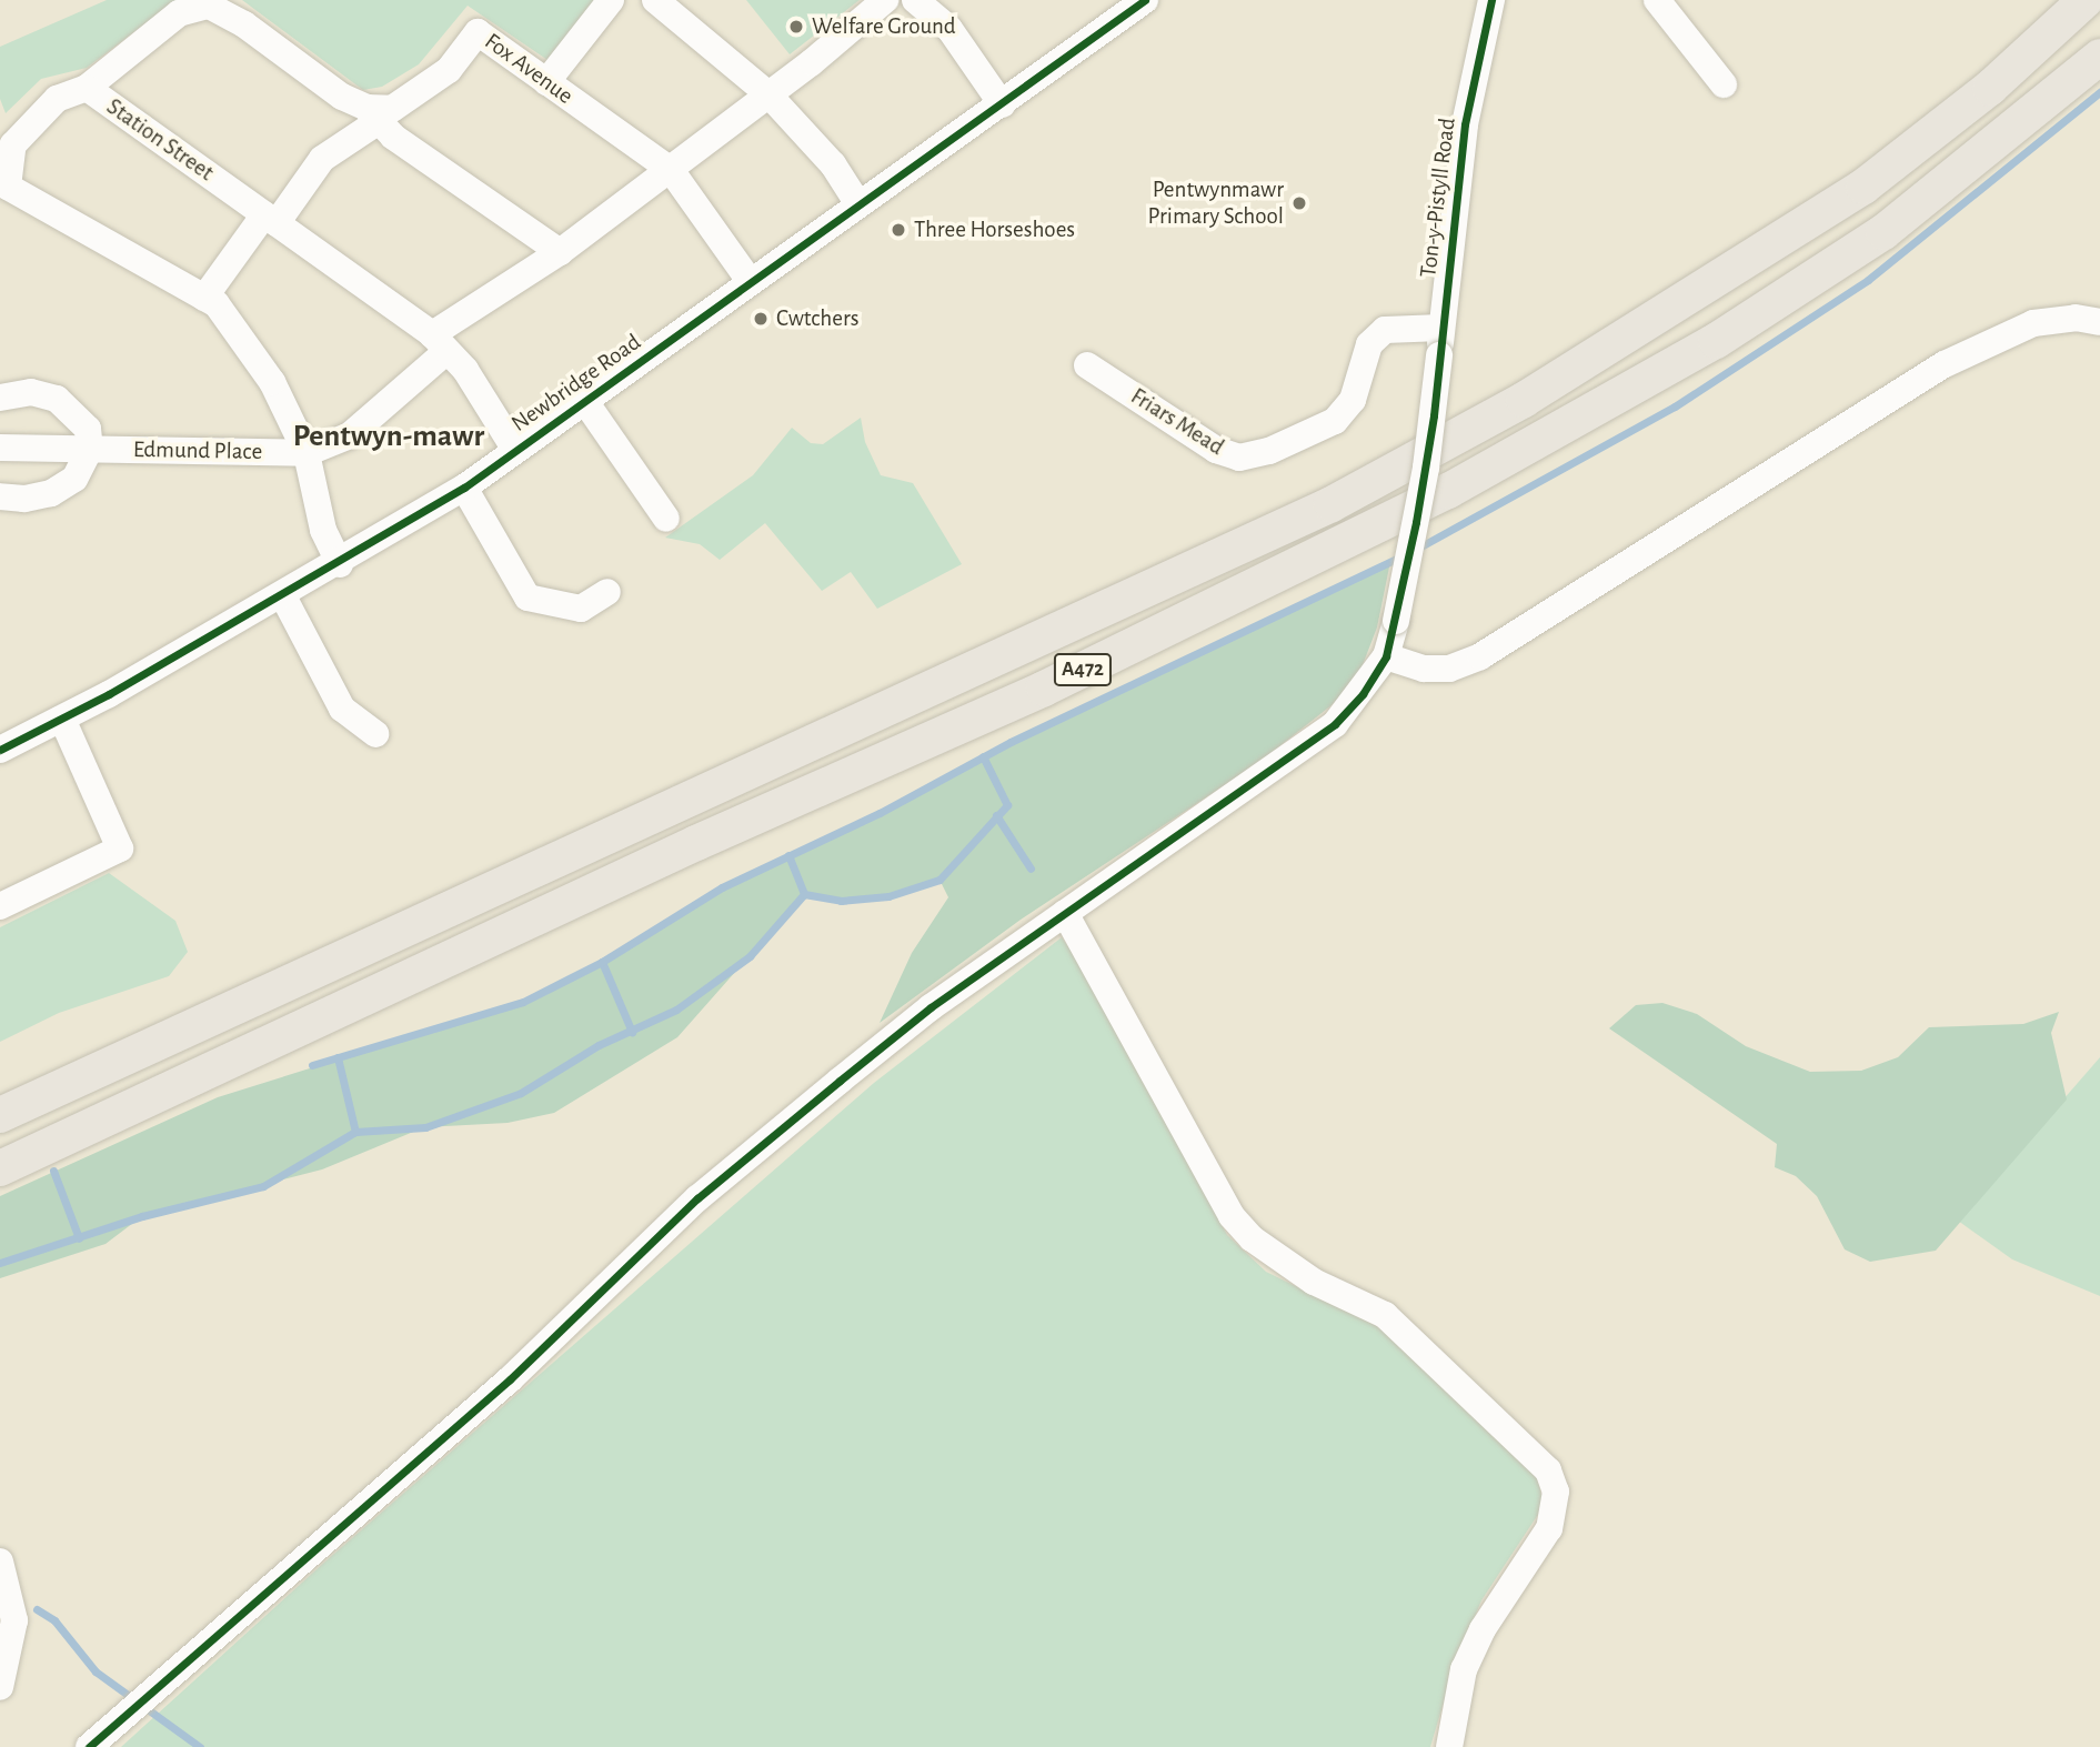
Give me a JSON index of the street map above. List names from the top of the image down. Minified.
{"streets":{"main road":["A472"],"street":["Fox Avenue","Station Street","Ton-y-Pistyll Road","Newbridge Road","Friars Mead","Edmund Place"]},"crossings":[["Fox Avenue","Newbridge Road"],["Station Street","Newbridge Road"],["Station Street","Edmund Place"],["Ton-y-Pistyll Road","Friars Mead"]],"districts":["Pentwyn-mawr"],"places":["Welfare Ground","Pentwynmawr Primary School","Three Horseshoes","Cwtchers"]}
